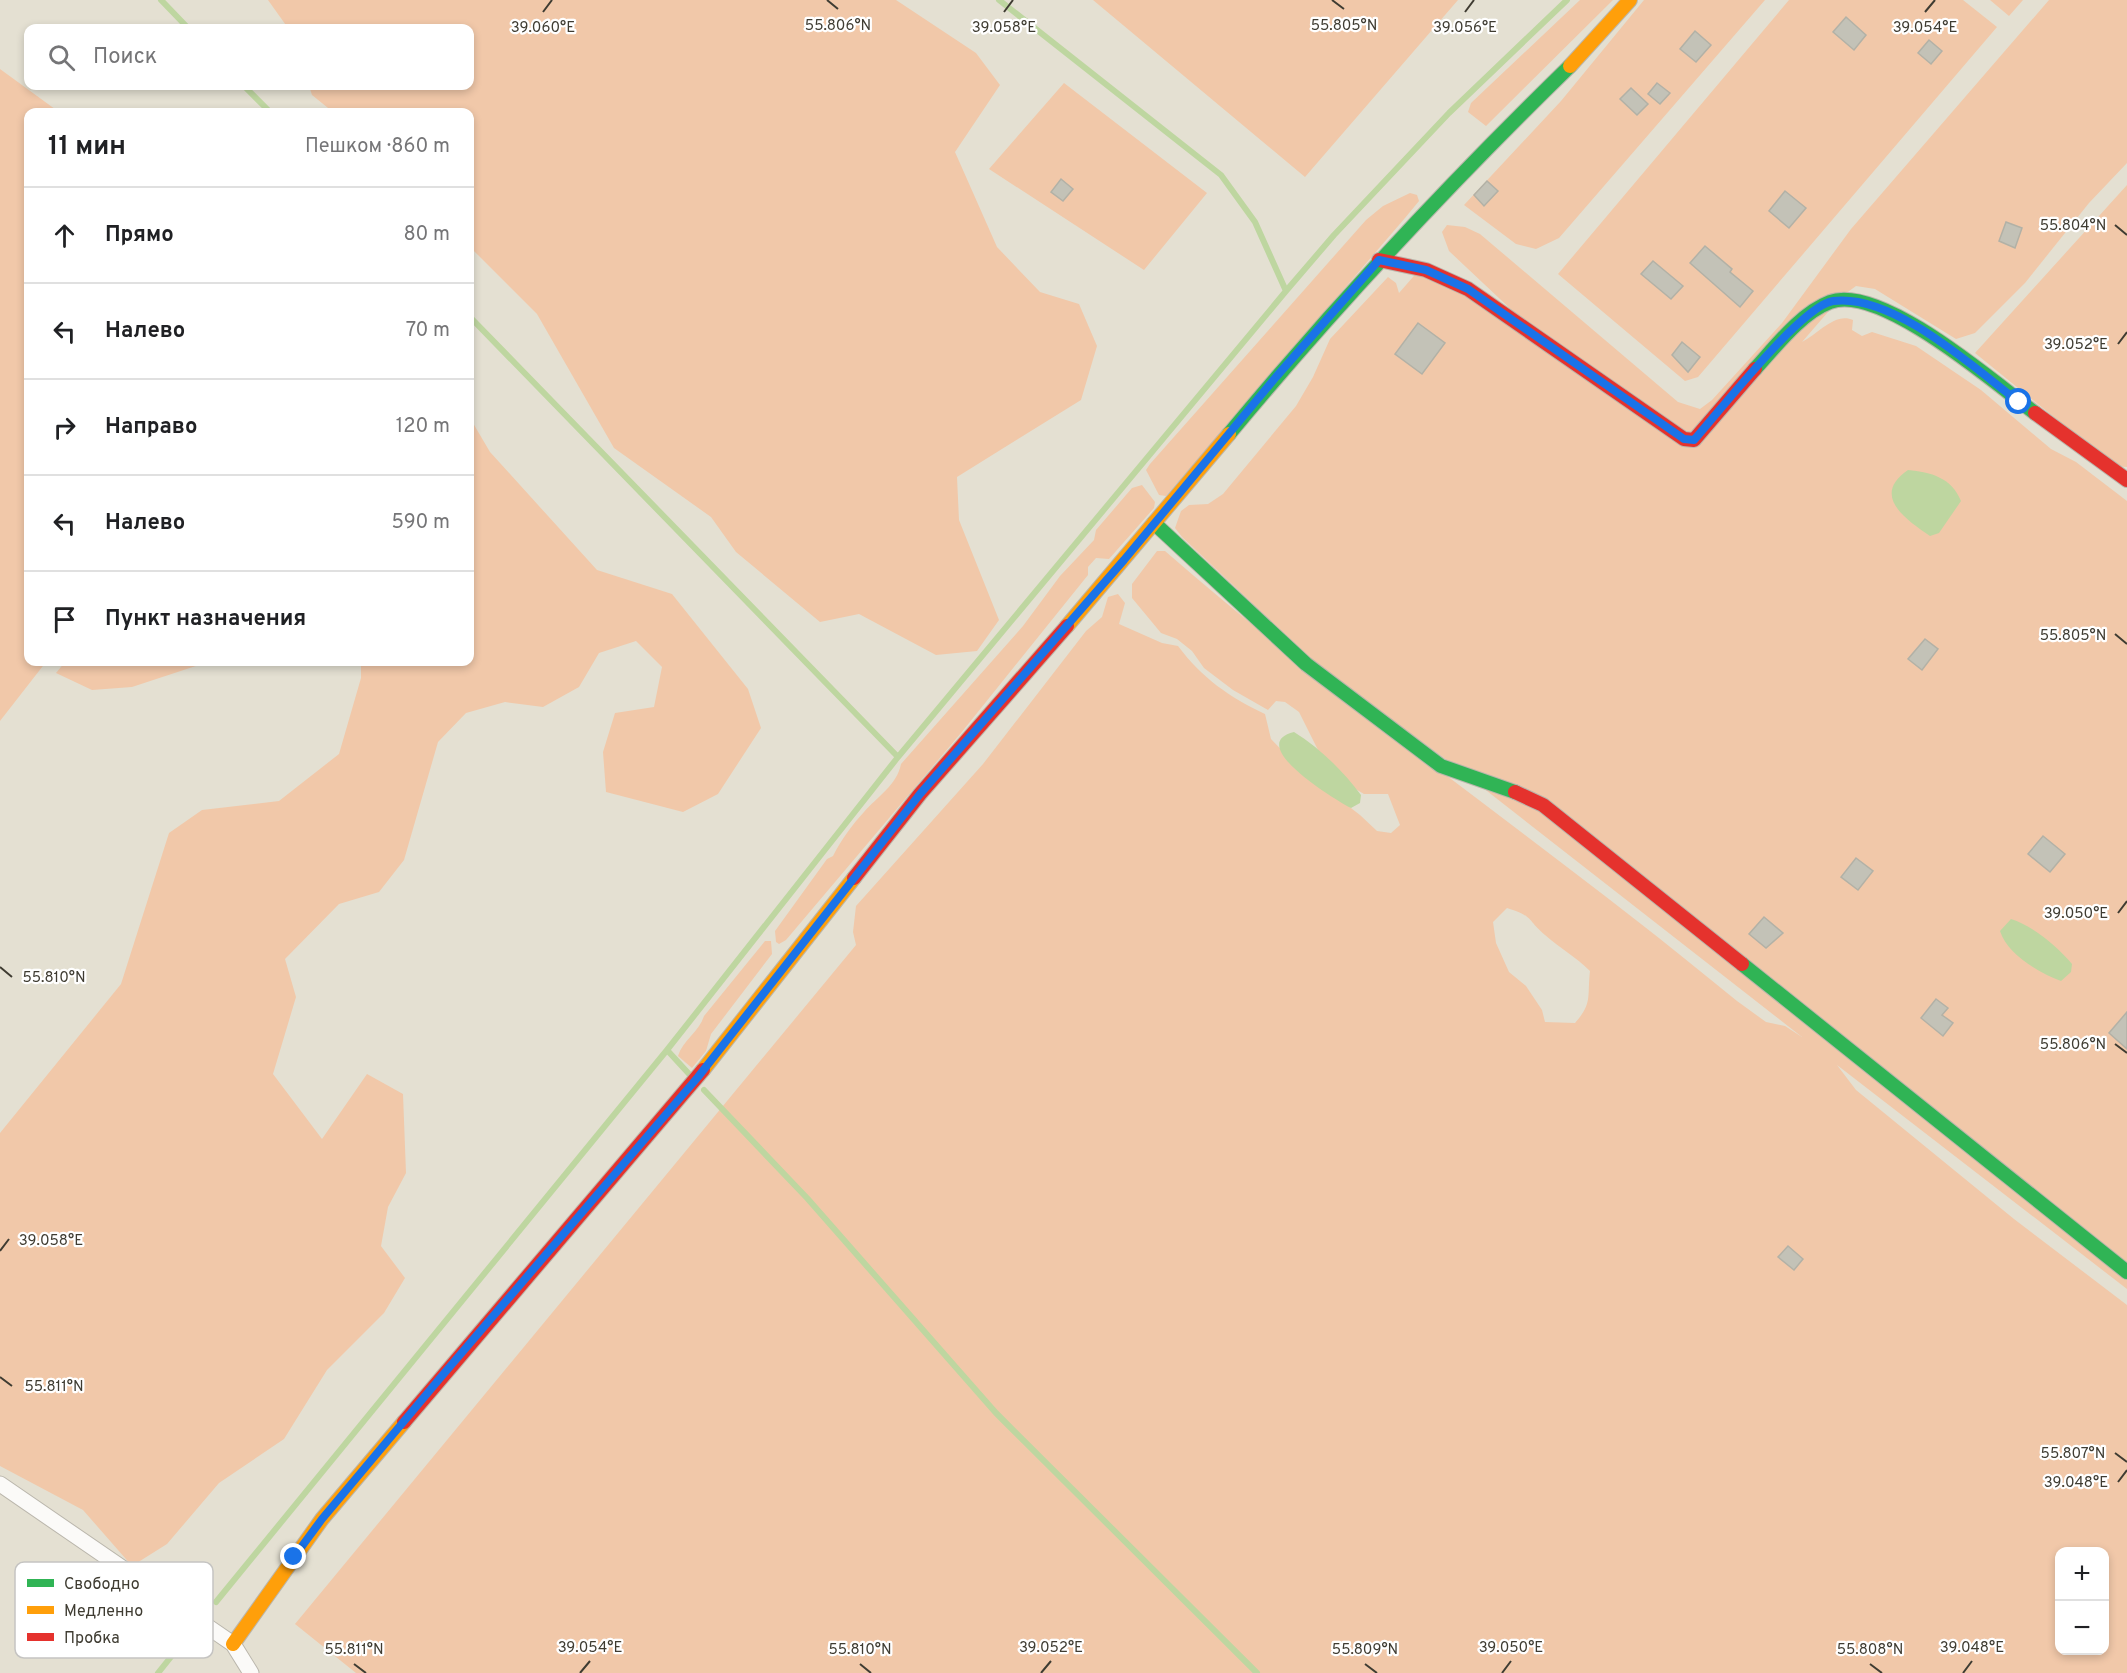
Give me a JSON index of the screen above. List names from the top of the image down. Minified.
{"legend":["Свободно","Медленно","Пробка"],"page":{"search":"Поиск","heading":["11 мин","Пешком · 860 m"],"list":[["Прямо","80 m"],["Налево","70 m"],["Направо","120 m"],["Налево","590 m"],"Пункт назначения"],"map_buttons":["+","−"]},"coordinates":["55.806°N","55.805°N","39.060°E","39.058°E","39.056°E","39.054°E","55.804°N","39.052°E","39.050°E","55.810°N","55.811°N","55.807°N","39.048°E","55.809°N","55.808°N"]}
